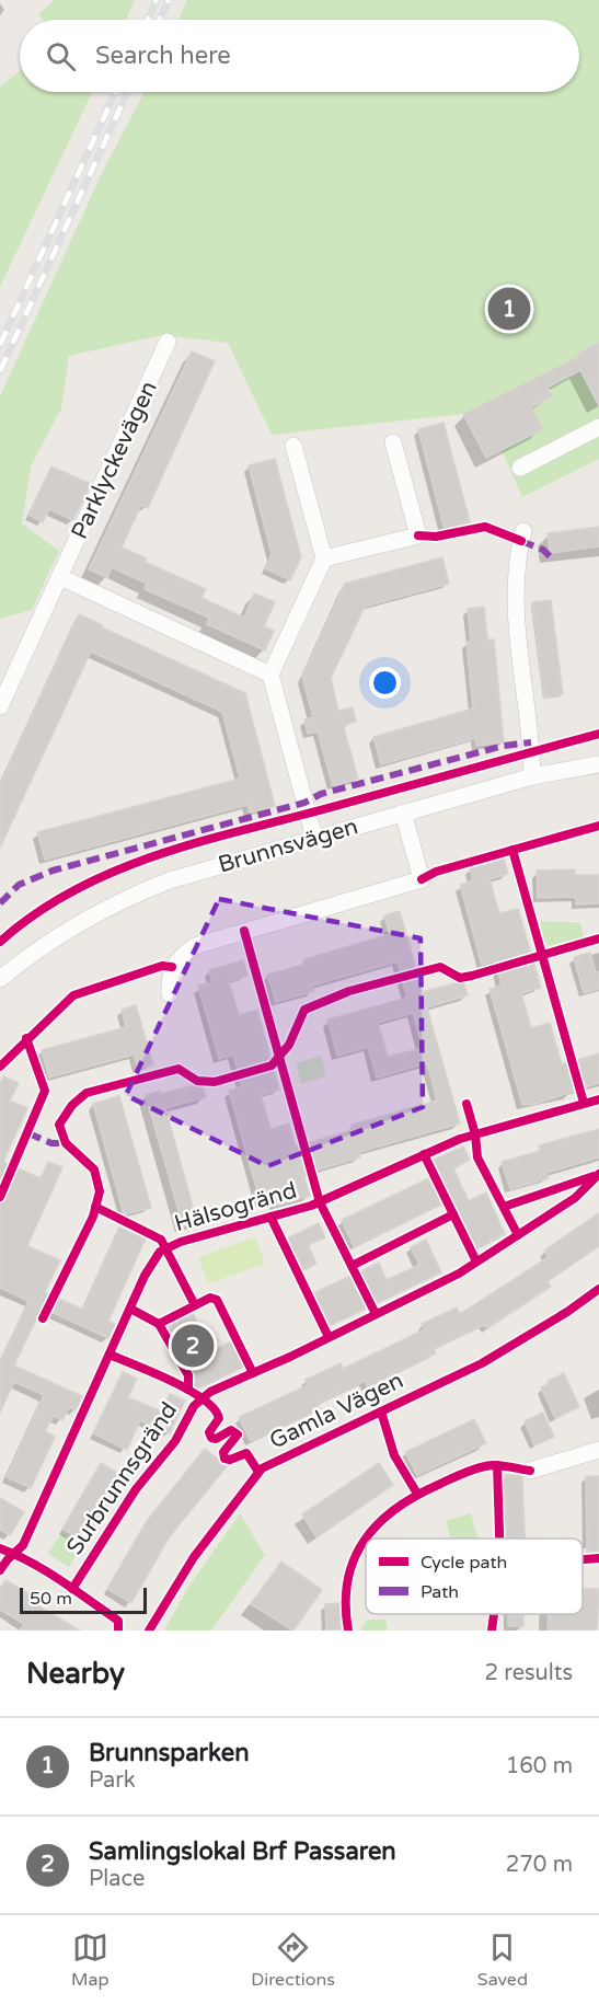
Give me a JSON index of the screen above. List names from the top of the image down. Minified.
{"streets":{"street":["Parklyckevägen","Brunnsvägen"],"cycle path":["Hälsogränd","Gamla Vägen","Surbrunnsgränd"]},"legend":["Cycle path","Path"],"scale_bar":"50 m","page":{"search":"Search here","pins":["1","2"],"scale":"50 m","heading":["Nearby","2 results"],"list":[{"mark":"1","name":"Brunnsparken","note":"Park","value":"160 m"},{"mark":"2","name":"Samlingslokal Brf Passaren","note":"Place","value":"270 m"}],"nav":["Map","Directions","Saved"]}}
